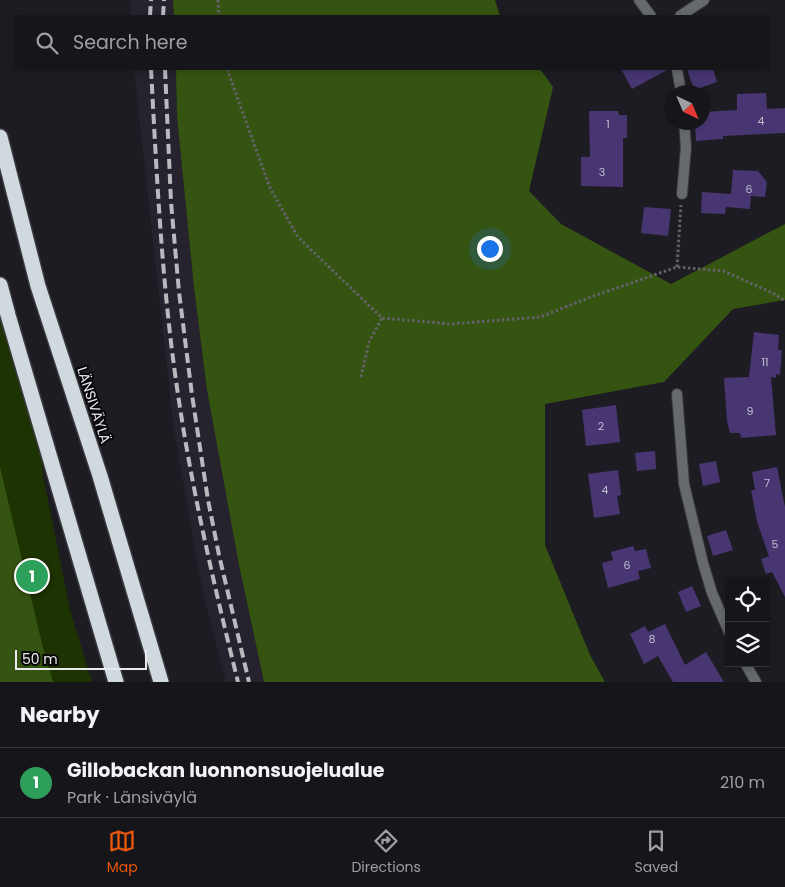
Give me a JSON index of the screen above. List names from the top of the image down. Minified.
{"streets":{"highway":["LÄNSIVÄYLÄ"]},"house_numbers":["4","1","3","6","11","9","2","7","4","5","6","8"],"scale_bar":"50 m","north":"bottom right","page":{"search":"Search here","pins":"1","scale":"50 m","heading":"Nearby","list":[{"mark":"1","name":"Gillobackan luonnonsuojelualue","note":"Park · Länsiväylä","value":"210 m"}],"nav":["Map","Directions","Saved"]}}
